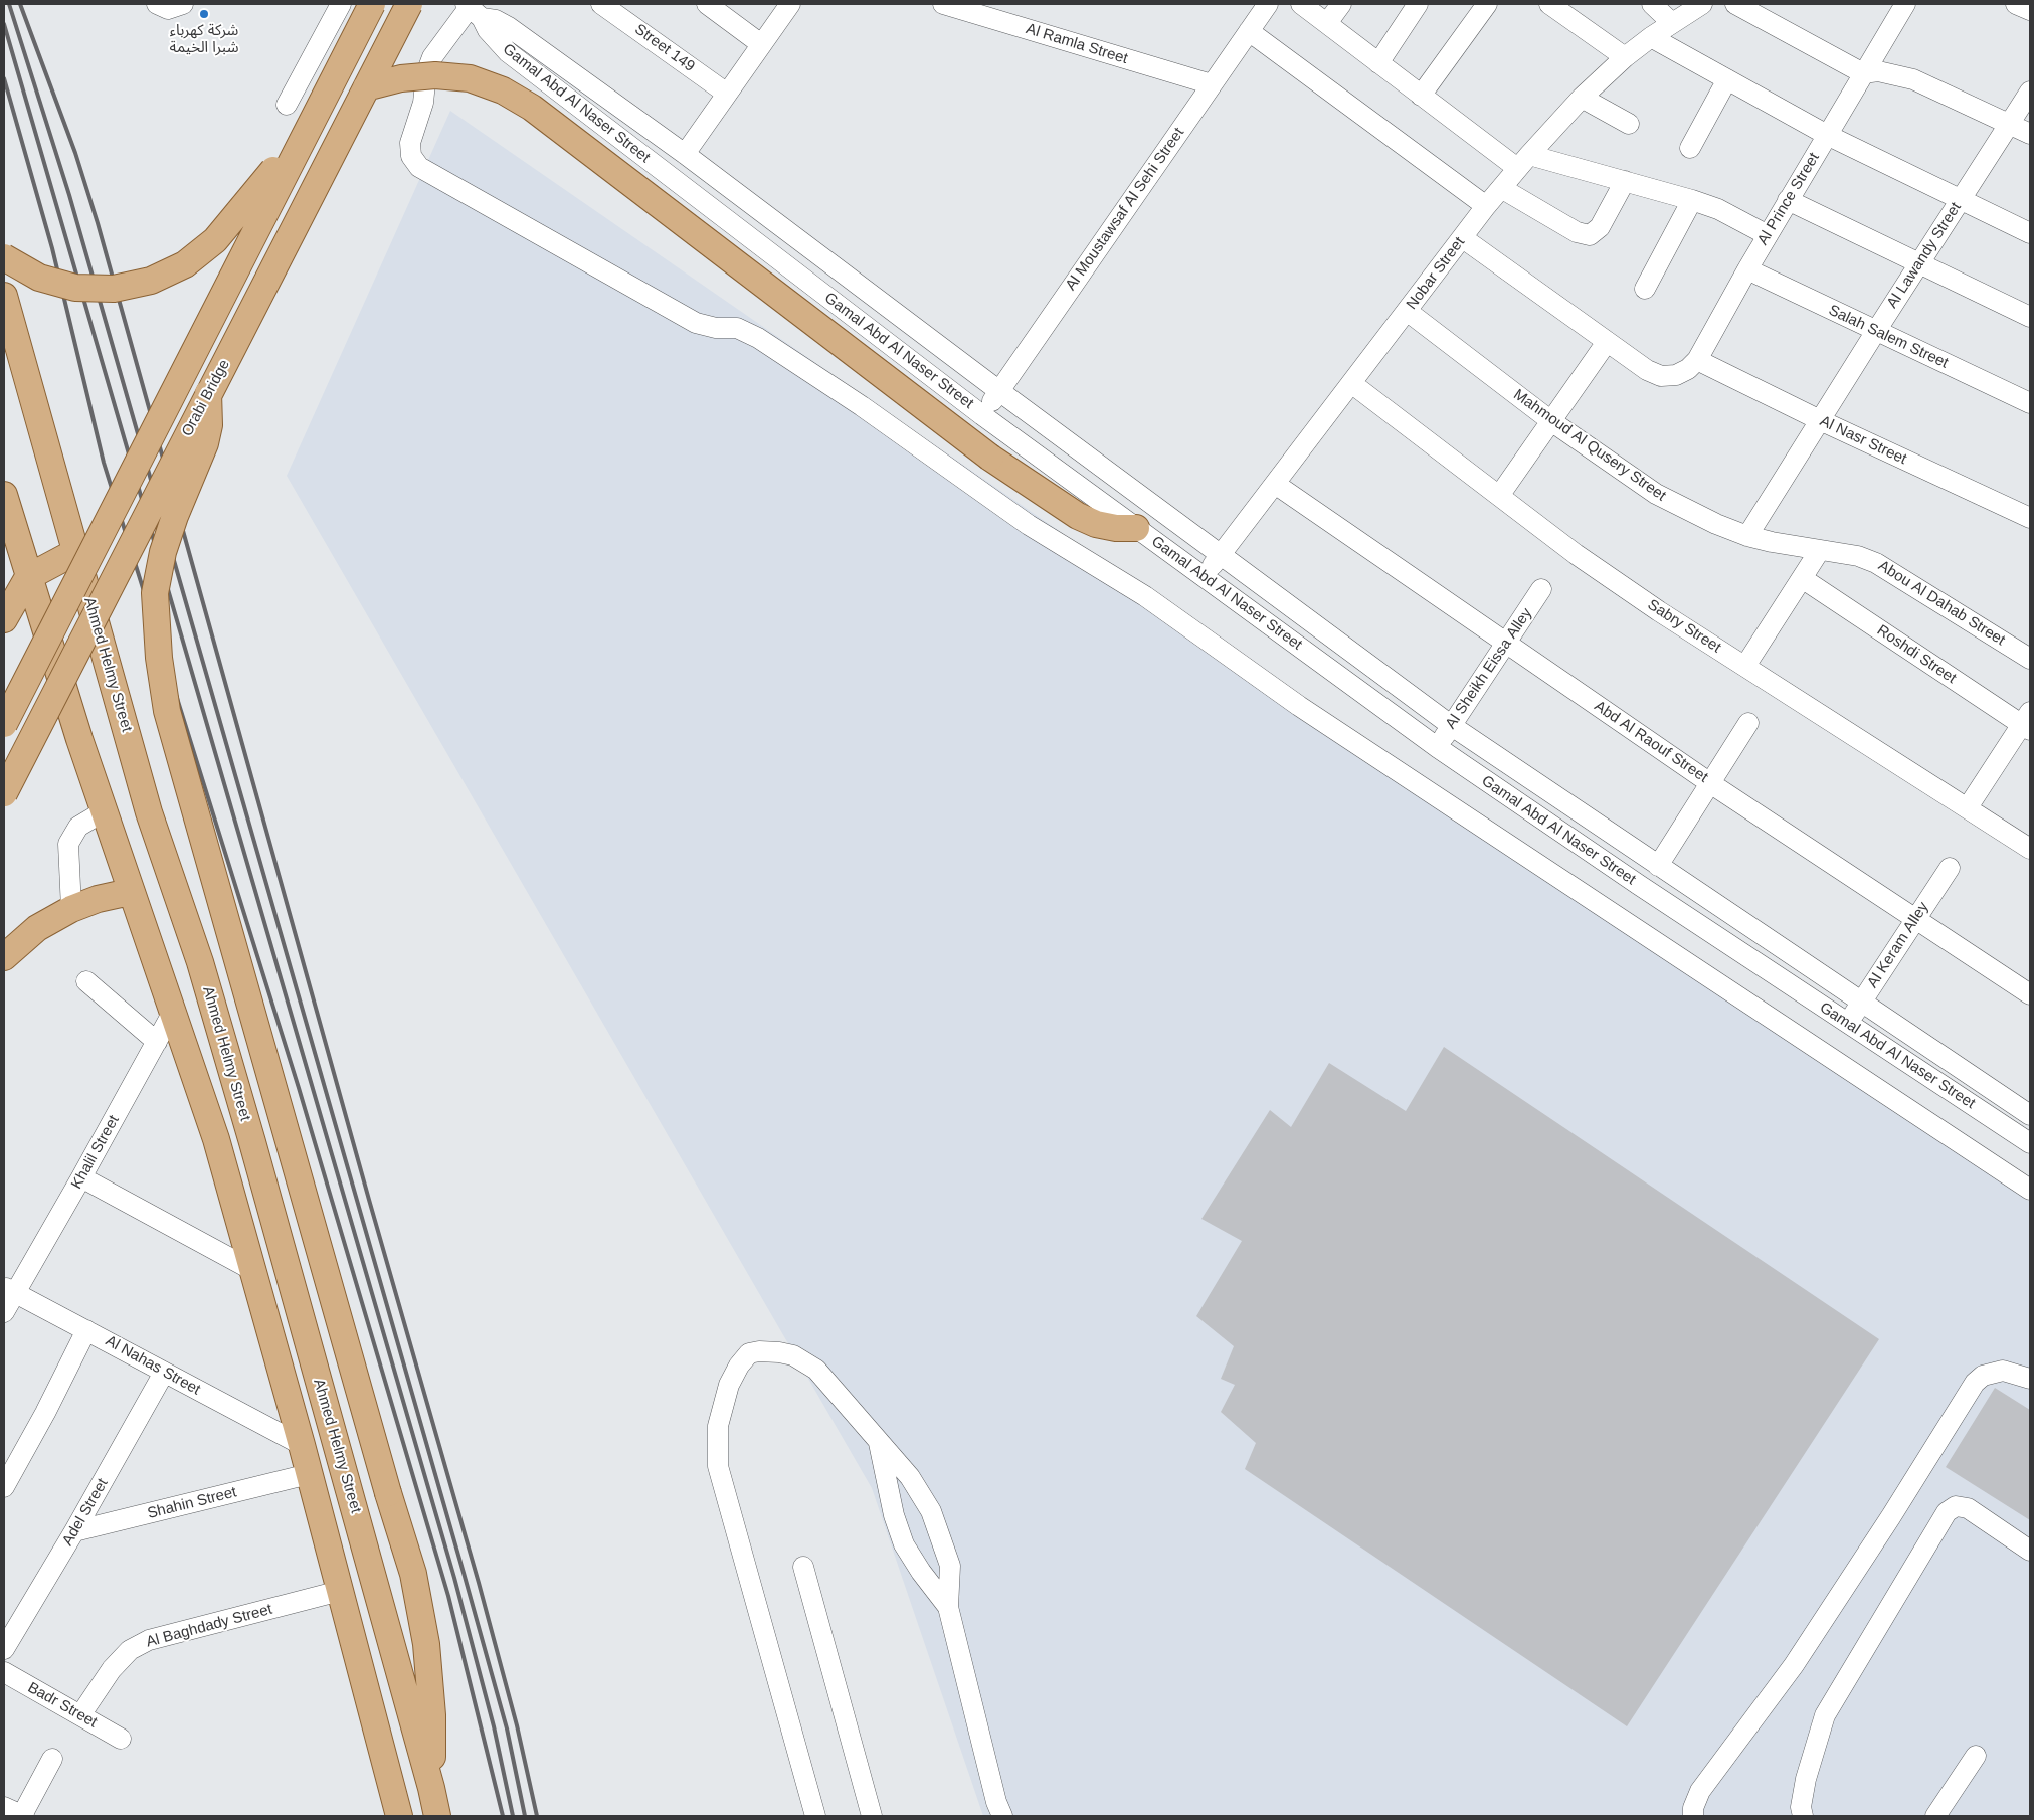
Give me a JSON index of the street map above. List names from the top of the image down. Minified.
{"streets":{"main road":["Orabi Bridge","Ahmed Helmy Street"],"street":["Al Ramla Street","Street 149","Gamal Abd Al Naser Street","Al Prince Street","Al Moustawsaf Al Sehi Street","Al Lawandy Street","Nobar Street","Salah Salem Street","Al Nasr Street","Mahmoud Al Qusery Street","Abou Al Dahab Street","Sabry Street","Roshdi Street","Al Sheikh Eissa Alley","Abd Al Raouf Street","Al Keram Alley","Khalil Street","Al Nahas Street","Shahin Street","Adel Street","Al Baghdady Street","Badr Street"]},"crossings":[["Al Ramla Street","Al Moustawsaf Al Sehi Street"],["Gamal Abd Al Naser Street","Al Moustawsaf Al Sehi Street"],["Gamal Abd Al Naser Street","Nobar Street"],["Gamal Abd Al Naser Street","Al Sheikh Eissa Alley"],["Gamal Abd Al Naser Street","Al Keram Alley"],["Al Prince Street","Salah Salem Street"],["Al Prince Street","Al Nasr Street"],["Al Lawandy Street","Salah Salem Street"],["Al Lawandy Street","Al Nasr Street"],["Al Lawandy Street","Mahmoud Al Qusery Street"],["Nobar Street","Mahmoud Al Qusery Street"],["Nobar Street","Sabry Street"],["Nobar Street","Abd Al Raouf Street"],["Mahmoud Al Qusery Street","Abou Al Dahab Street"],["Al Sheikh Eissa Alley","Abd Al Raouf Street"],["Abd Al Raouf Street","Al Keram Alley"],["Khalil Street","Al Nahas Street"],["Al Nahas Street","Adel Street"],["Shahin Street","Adel Street"],["Al Baghdady Street","Badr Street"]],"places":["شركة كهرباء شبرا الخيمة"]}
